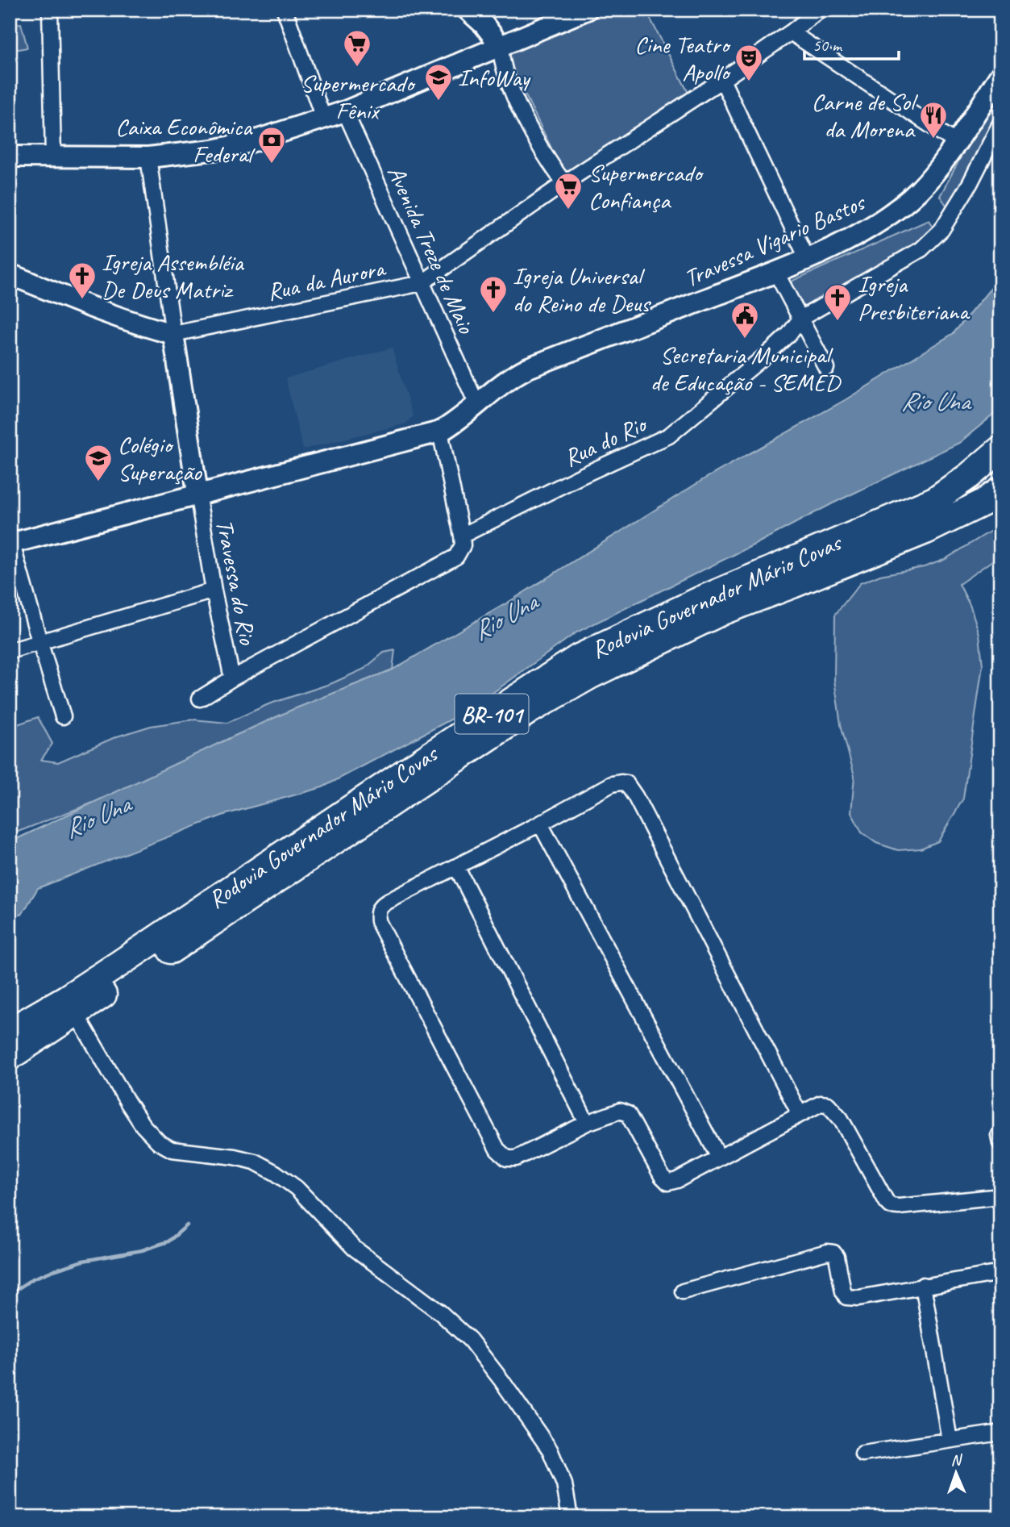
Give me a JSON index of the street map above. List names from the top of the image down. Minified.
{"streets":{"highway":["Rodovia Governador Mário Covas","BR-101"],"main road":["Travessa Vigario Bastos"],"street":["Avenida Treze de Maio","Rua da Aurora","Rua do Rio","Travessa do Rio"]},"crossings":[["Travessa Vigario Bastos","Avenida Treze de Maio"],["Travessa Vigario Bastos","Travessa do Rio"],["Avenida Treze de Maio","Rua da Aurora"]],"water":["Rio Una"],"places":{"supermarket":["Supermercado Fênix","Supermercado Confiança"],"theatre":["Cine Teatro Apollo"],"school or university":["InfoWay","Colégio Superação"],"restaurant":["Carne de Sol da Morena"],"bank":["Caixa Econômica Federal"],"church":["Igreja Assembléia De Deus Matriz","Igreja Universal do Reino de Deus","Igreja Presbiteriana"],"public building":["Secretaria Municipal de Educação - SEMED"]},"scale_bar":"50 m","north":"top"}
